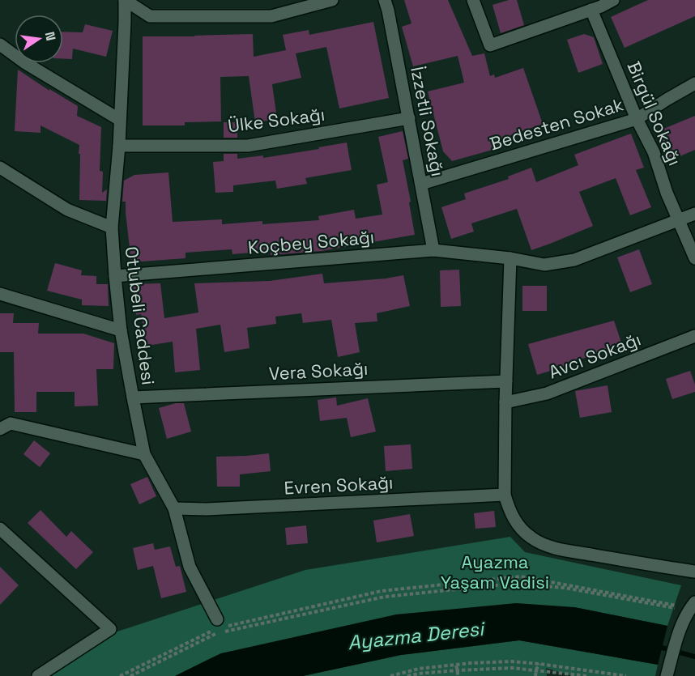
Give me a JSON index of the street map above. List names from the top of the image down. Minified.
{"streets":{"street":["Birgül Sokağı","Ülke Sokağı","İzzetli Sokağı","Bedesten Sokak","Koçbey Sokağı","Otlubeli Caddesi","Avcı Sokağı","Vera Sokağı","Evren Sokağı"]},"crossings":[["Birgül Sokağı","Bedesten Sokak"],["Birgül Sokağı","Koçbey Sokağı"],["Ülke Sokağı","İzzetli Sokağı"],["Ülke Sokağı","Otlubeli Caddesi"],["İzzetli Sokağı","Bedesten Sokak"],["İzzetli Sokağı","Koçbey Sokağı"],["Koçbey Sokağı","Otlubeli Caddesi"],["Otlubeli Caddesi","Vera Sokağı"],["Otlubeli Caddesi","Evren Sokağı"]],"water":["Ayazma Deresi"],"parks":["Ayazma Yaşam Vadisi"],"north":"right"}
